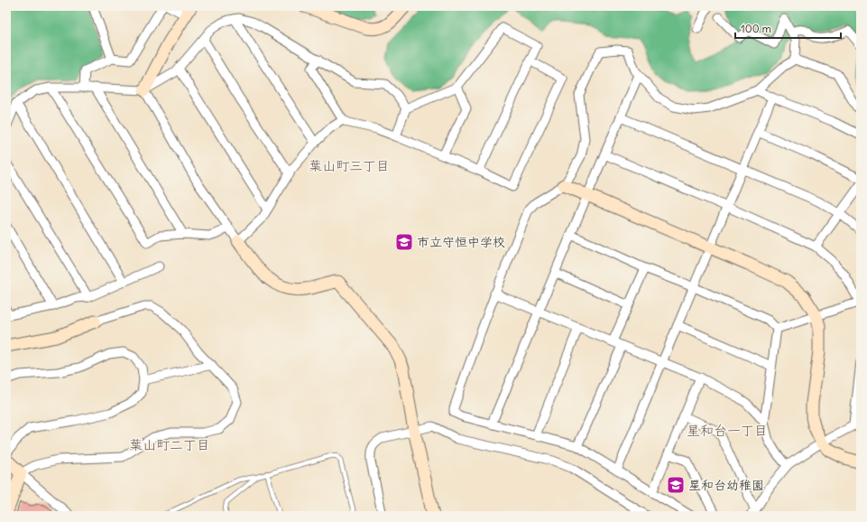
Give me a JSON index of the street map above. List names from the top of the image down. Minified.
{"districts":["葉山町三丁目","星和台一丁目","葉山町二丁目"],"places":{"school or university":["市立守恒中学校","星和台幼稚園"]},"scale_bar":"100 m"}
